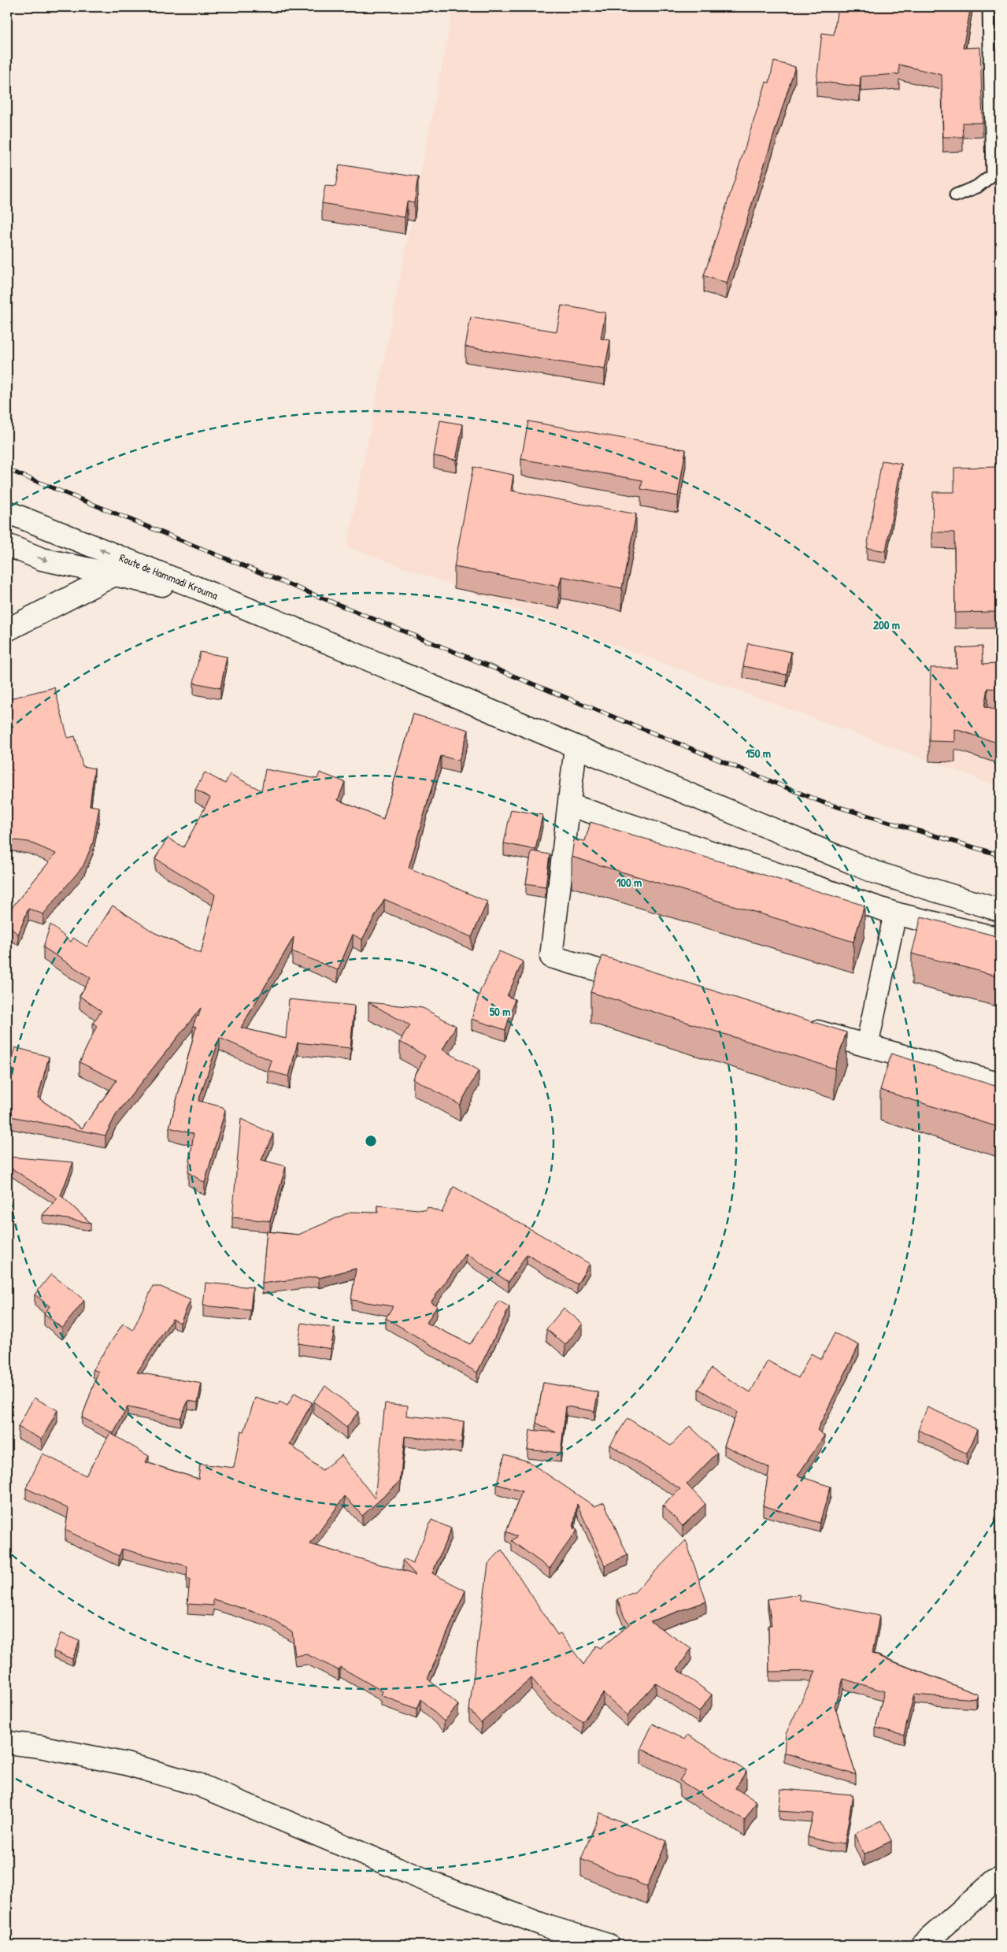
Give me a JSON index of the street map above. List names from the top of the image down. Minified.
{"streets":{"street":["Route de Hammadi Krouma"]},"rings":["200 m","150 m","100 m","50 m"]}
